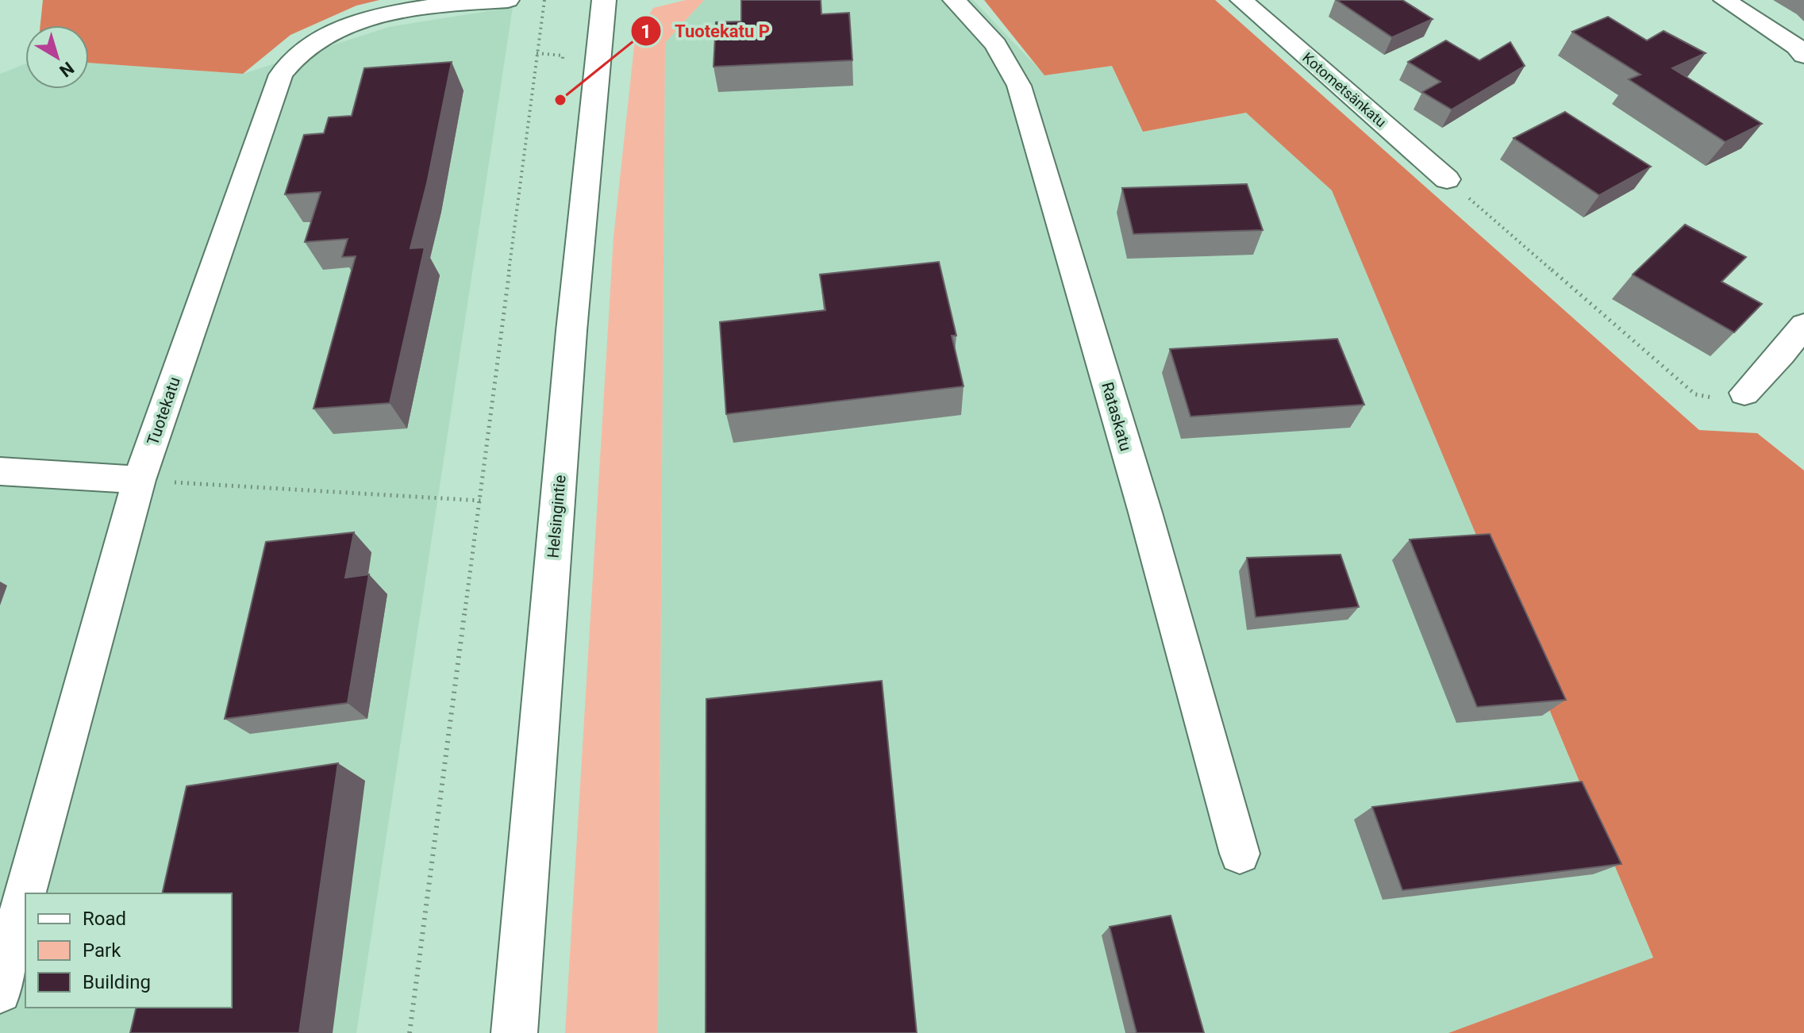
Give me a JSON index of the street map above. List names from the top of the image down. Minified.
{"streets":{"main road":["Helsingintie"],"street":["Kotometsänkatu","Tuotekatu","Rataskatu"]},"places":["Tuotekatu P"],"legend":["Road","Park","Building"],"north":"bottom right"}
